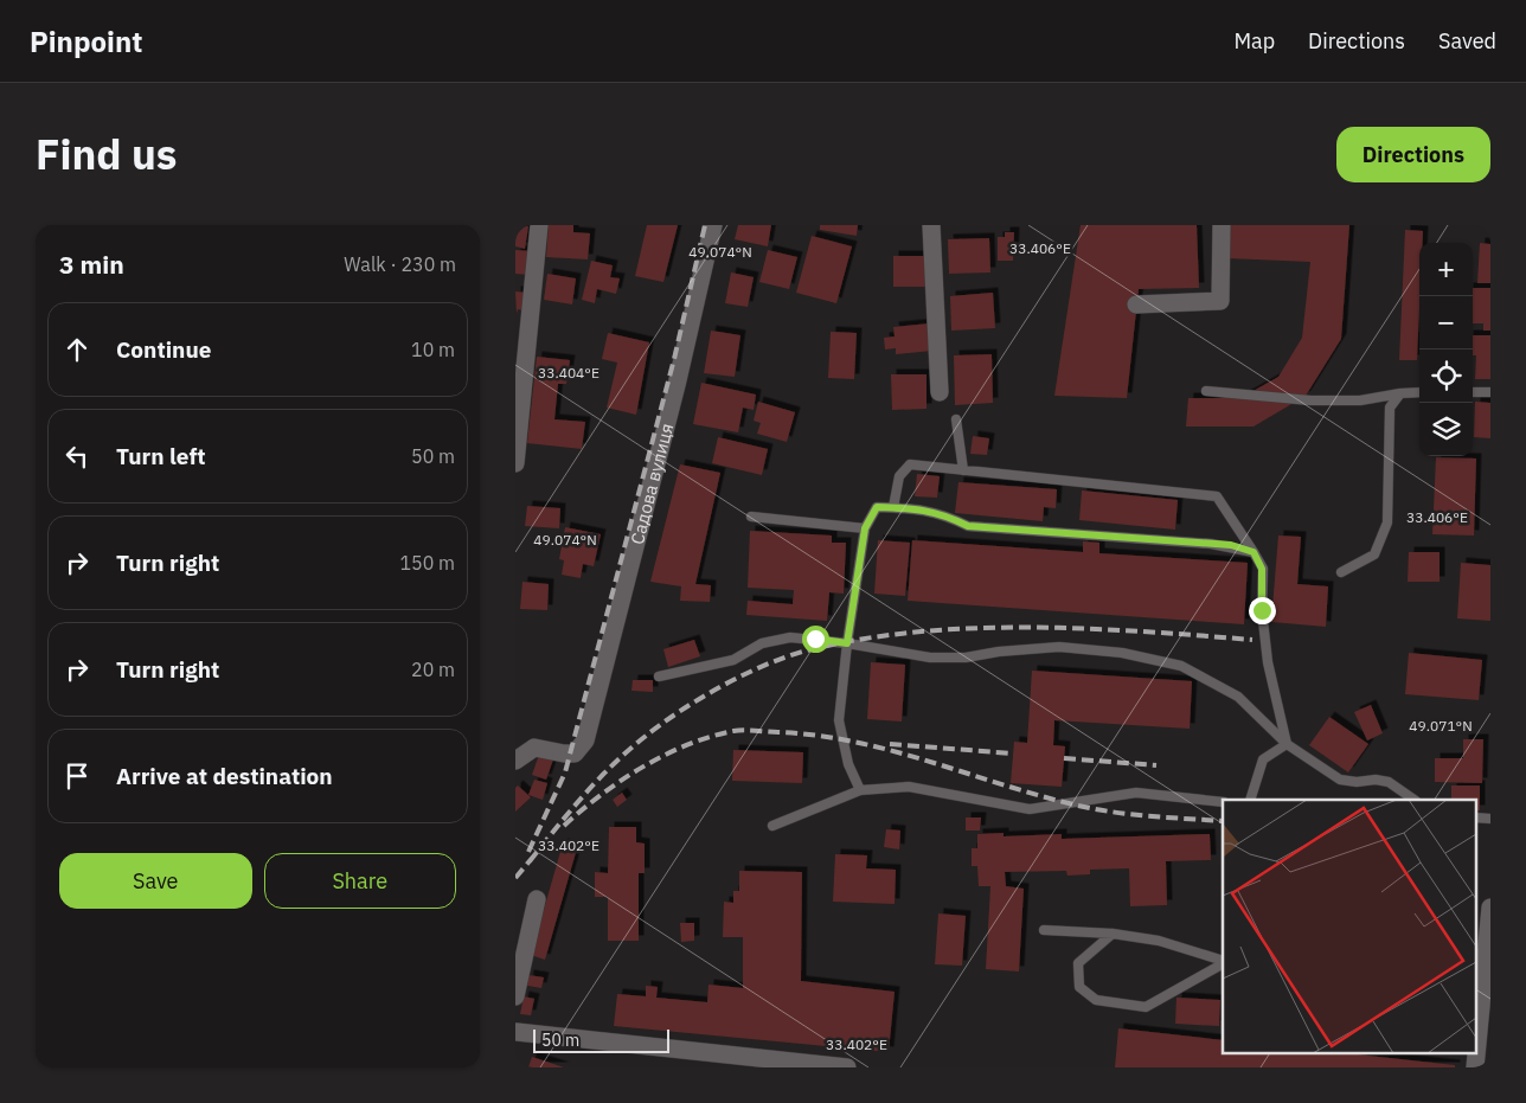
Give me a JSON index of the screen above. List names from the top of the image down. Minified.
{"streets":{"street":["Садова вулиця"]},"scale_bar":"50 m","page":{"header":"Pinpoint","nav":["Map","Directions","Saved"],"title":"Find us","buttons":["Directions",["Save","Share"]],"heading":["3 min","Walk · 230 m"],"map_buttons":["+","−"],"list":[["Continue","10 m"],["Turn left","50 m"],["Turn right","150 m"],["Turn right","20 m"],"Arrive at destination"],"scale":"50 m"},"coordinates":["33.406°E","49.074°N","33.404°E","49.071°N","33.402°E"]}
